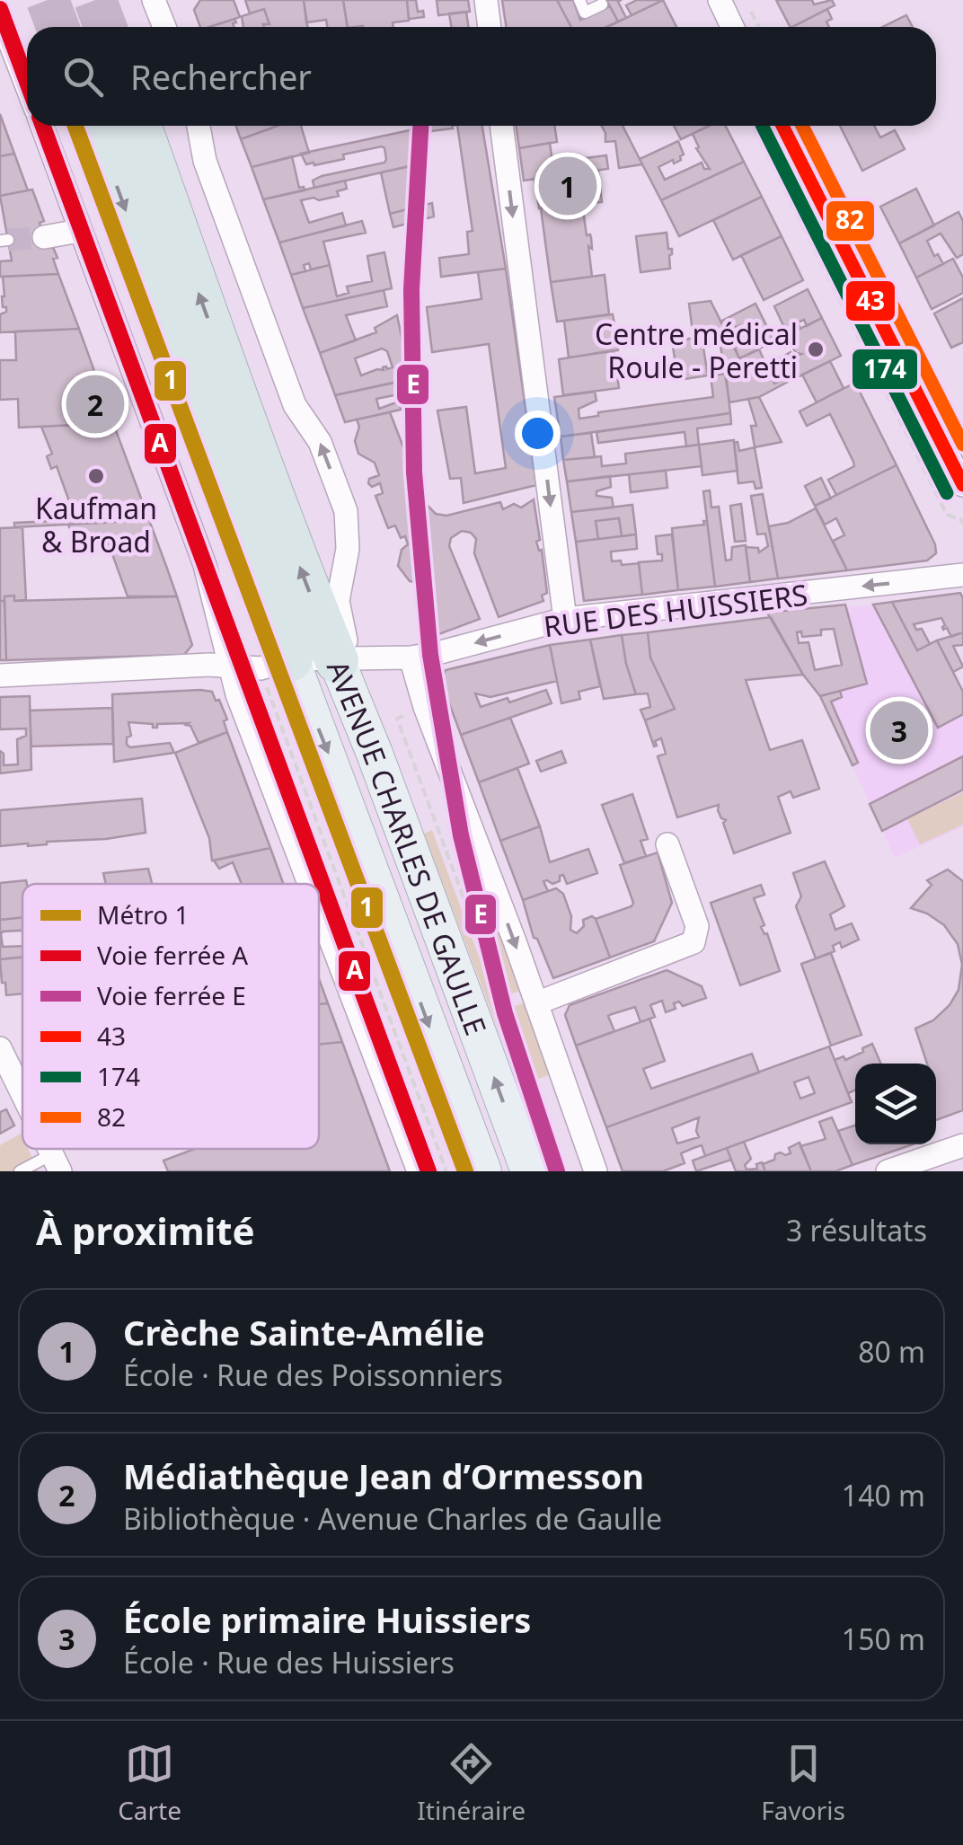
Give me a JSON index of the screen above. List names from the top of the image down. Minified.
{"streets":{"main road":["AVENUE CHARLES DE GAULLE"],"street":["RUE DES HUISSIERS"]},"crossings":[["RUE DES HUISSIERS","AVENUE CHARLES DE GAULLE"]],"one_way":["RUE DES HUISSIERS"],"places":["Centre médical Roule - Peretti","Kaufman & Broad"],"lines":["rail line A","metro line 1","rail line E","transit line 43","transit line 174","transit line 82"],"legend":["Métro 1","Voie ferrée A","Voie ferrée E","43","174","82"],"page":{"search":"Rechercher","pins":["1","2","3"],"heading":["À proximité","3 résultats"],"list":[{"mark":"1","name":"Crèche Sainte-Amélie","note":"École · Rue des Poissonniers","value":"80 m"},{"mark":"2","name":"Médiathèque Jean d’Ormesson","note":"Bibliothèque · Avenue Charles de Gaulle","value":"140 m"},{"mark":"3","name":"École primaire Huissiers","note":"École · Rue des Huissiers","value":"150 m"}],"nav":["Carte","Itinéraire","Favoris"]}}
